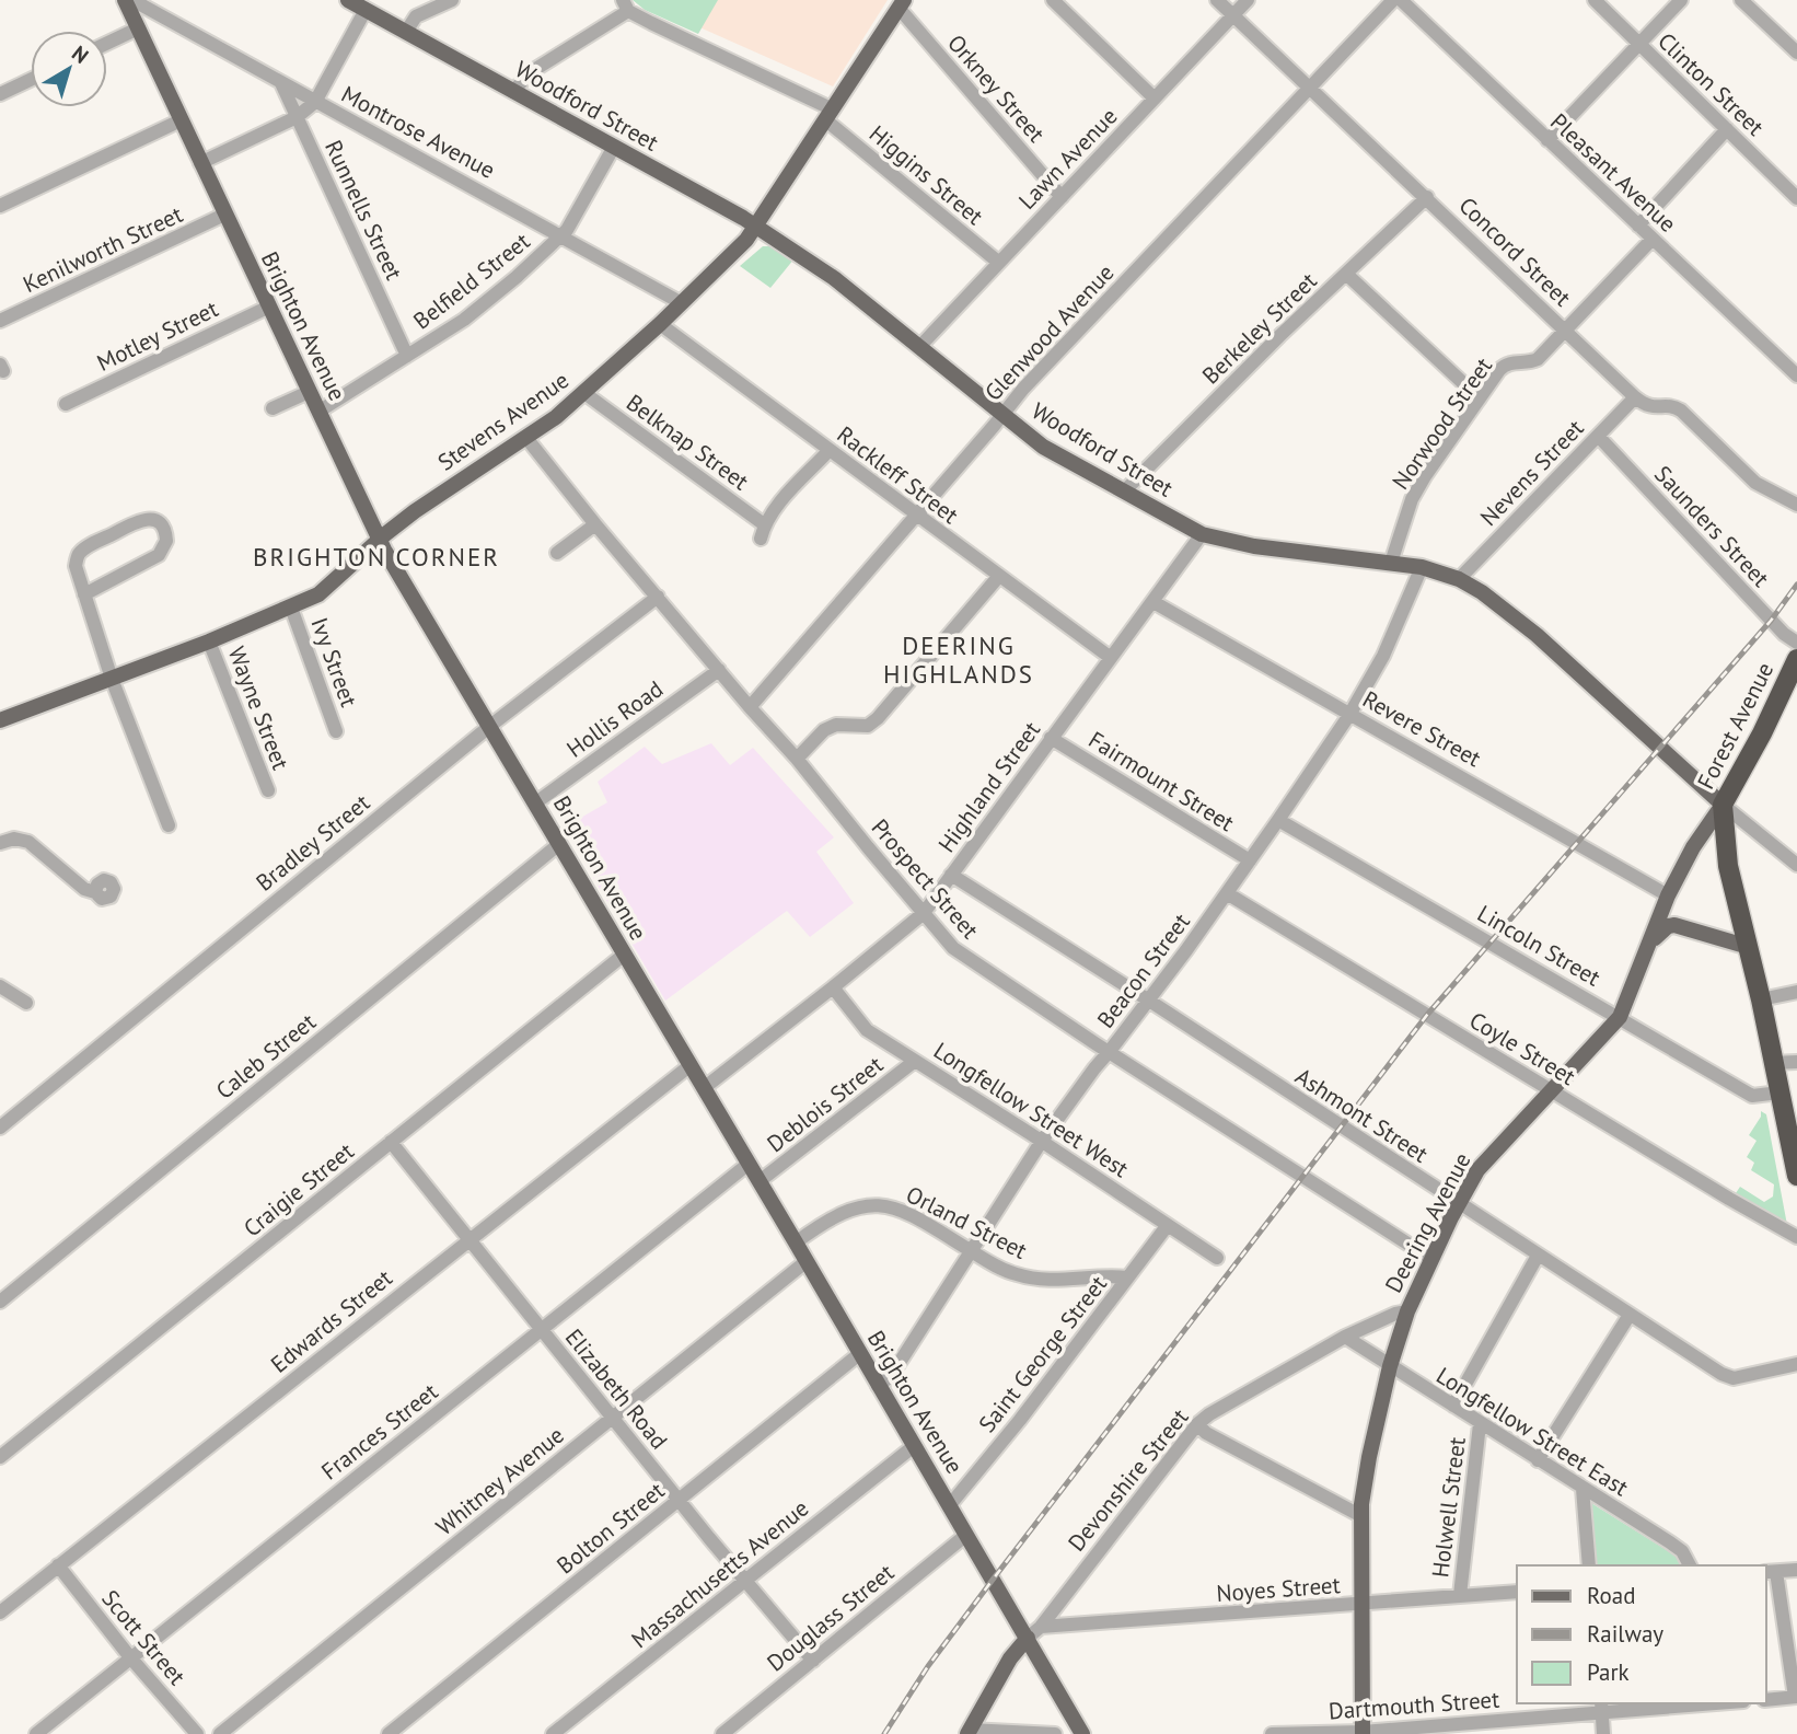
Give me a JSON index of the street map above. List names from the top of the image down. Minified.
{"streets":{"highway":["Forest Avenue"],"main road":["Woodford Street","Brighton Avenue","Stevens Avenue","Deering Avenue"],"street":["Clinton Street","Orkney Street","Montrose Avenue","Lawn Avenue","Pleasant Avenue","Higgins Street","Runnells Street","Kenilworth Street","Concord Street","Belfield Street","Berkeley Street","Glenwood Avenue","Motley Street","Norwood Street","Belknap Street","Nevens Street","Rackleff Street","Saunders Street","Ivy Street","Wayne Street","Hollis Road","Revere Street","Fairmount Street","Highland Street","Bradley Street","Prospect Street","Lincoln Street","Beacon Street","Coyle Street","Caleb Street","Deblois Street","Longfellow Street West","Ashmont Street","Craigie Street","Orland Street","Edwards Street","Saint George Street","Elizabeth Road","Frances Street","Longfellow Street East","Devonshire Street","Whitney Avenue","Holwell Street","Bolton Street","Massachusetts Avenue","Noyes Street","Douglass Street","Scott Street","Dartmouth Street"]},"crossings":[["Orkney Street","Lawn Avenue"],["Orkney Street","Stevens Avenue"],["Woodford Street","Lawn Avenue"],["Woodford Street","Belfield Street"],["Woodford Street","Berkeley Street"],["Woodford Street","Glenwood Avenue"],["Woodford Street","Stevens Avenue"],["Woodford Street","Norwood Street"],["Woodford Street","Nevens Street"],["Woodford Street","Forest Avenue"],["Woodford Street","Highland Street"],["Woodford Street","Beacon Street"],["Woodford Street","Deering Avenue"],["Montrose Avenue","Runnells Street"],["Montrose Avenue","Belfield Street"],["Montrose Avenue","Stevens Avenue"],["Lawn Avenue","Higgins Street"],["Lawn Avenue","Concord Street"],["Pleasant Avenue","Norwood Street"],["Higgins Street","Stevens Avenue"],["Runnells Street","Belfield Street"],["Kenilworth Street","Brighton Avenue"],["Concord Street","Berkeley Street"],["Concord Street","Glenwood Avenue"],["Concord Street","Norwood Street"],["Concord Street","Nevens Street"],["Belfield Street","Brighton Avenue"],["Brighton Avenue","Motley Street"],["Brighton Avenue","Stevens Avenue"],["Brighton Avenue","Hollis Road"],["Brighton Avenue","Highland Street"],["Brighton Avenue","Bradley Street"],["Brighton Avenue","Beacon Street"],["Brighton Avenue","Caleb Street"],["Brighton Avenue","Deblois Street"],["Brighton Avenue","Craigie Street"],["Brighton Avenue","Orland Street"],["Brighton Avenue","Edwards Street"],["Brighton Avenue","Saint George Street"],["Brighton Avenue","Frances Street"],["Brighton Avenue","Devonshire Street"],["Brighton Avenue","Whitney Avenue"],["Brighton Avenue","Bolton Street"],["Brighton Avenue","Massachusetts Avenue"],["Brighton Avenue","Douglass Street"],["Glenwood Avenue","Rackleff Street"],["Glenwood Avenue","Prospect Street"],["Stevens Avenue","Belknap Street"],["Stevens Avenue","Rackleff Street"],["Stevens Avenue","Ivy Street"],["Stevens Avenue","Wayne Street"],["Stevens Avenue","Prospect Street"],["Belknap Street","Rackleff Street"],["Nevens Street","Saunders Street"],["Rackleff Street","Highland Street"],["Hollis Road","Prospect Street"],["Forest Avenue","Lincoln Street"],["Forest Avenue","Deering Avenue"],["Revere Street","Highland Street"],["Revere Street","Beacon Street"],["Revere Street","Deering Avenue"],["Fairmount Street","Highland Street"],["Fairmount Street","Beacon Street"],["Highland Street","Prospect Street"],["Highland Street","Longfellow Street West"],["Highland Street","Ashmont Street"],["Bradley Street","Prospect Street"],["Prospect Street","Beacon Street"],["Prospect Street","Deering Avenue"],["Lincoln Street","Beacon Street"],["Lincoln Street","Deering Avenue"],["Beacon Street","Coyle Street"],["Beacon Street","Longfellow Street West"],["Beacon Street","Ashmont Street"],["Beacon Street","Orland Street"],["Coyle Street","Deering Avenue"],["Deblois Street","Longfellow Street West"],["Longfellow Street West","Saint George Street"],["Ashmont Street","Deering Avenue"],["Craigie Street","Elizabeth Road"],["Orland Street","Saint George Street"],["Deering Avenue","Longfellow Street East"],["Deering Avenue","Devonshire Street"],["Deering Avenue","Noyes Street"],["Deering Avenue","Dartmouth Street"],["Edwards Street","Elizabeth Road"],["Edwards Street","Scott Street"],["Elizabeth Road","Frances Street"],["Elizabeth Road","Whitney Avenue"],["Elizabeth Road","Bolton Street"],["Elizabeth Road","Massachusetts Avenue"],["Elizabeth Road","Douglass Street"],["Frances Street","Scott Street"],["Longfellow Street East","Devonshire Street"],["Longfellow Street East","Holwell Street"],["Devonshire Street","Noyes Street"],["Holwell Street","Noyes Street"]],"districts":["BRIGHTON CORNER","DEERING HIGHLANDS"],"legend":["Road","Railway","Park"],"north":"top right"}
